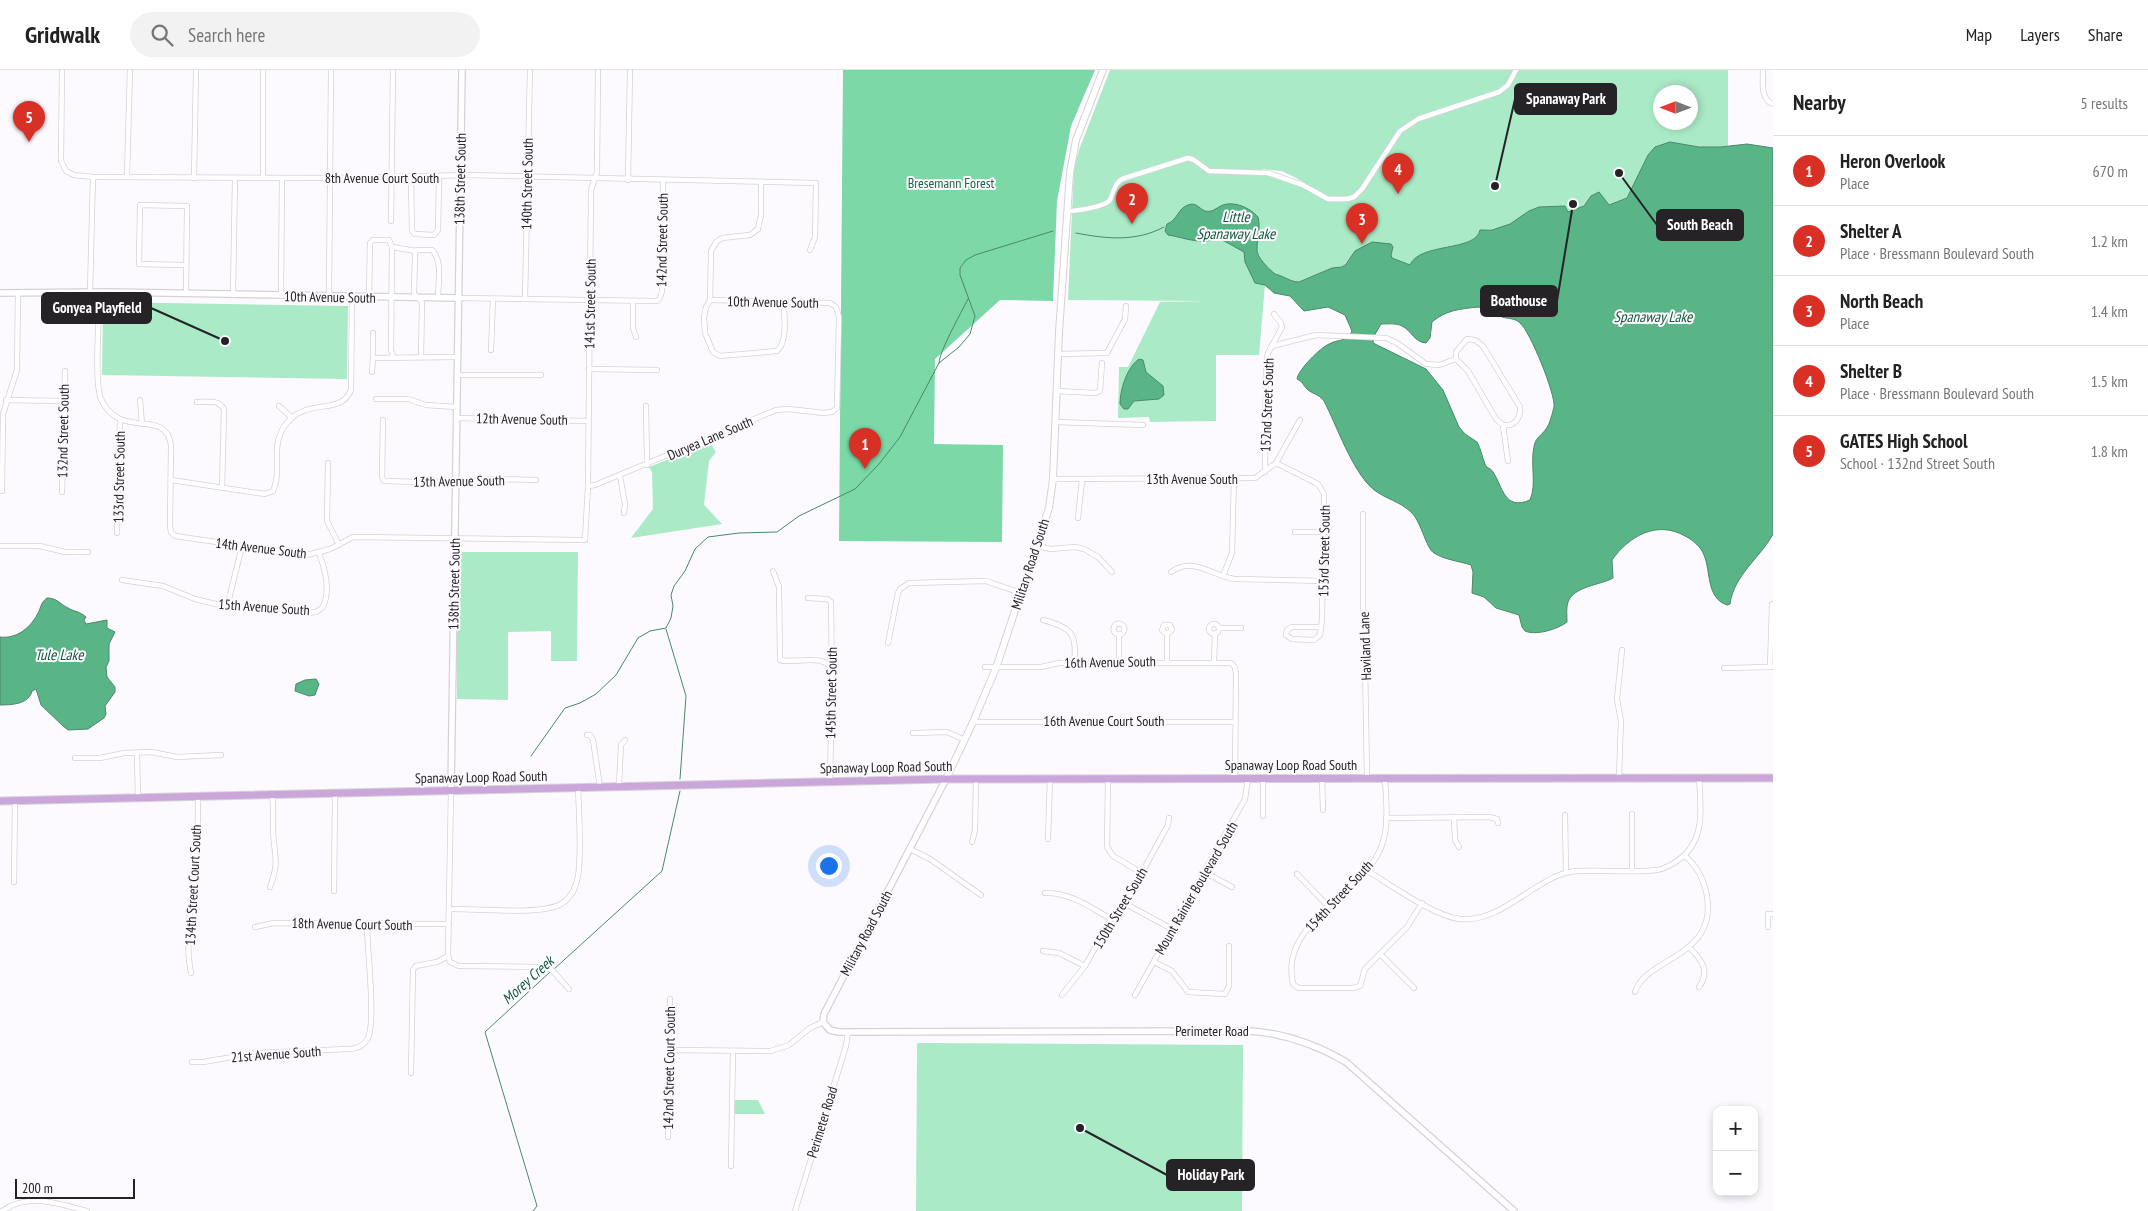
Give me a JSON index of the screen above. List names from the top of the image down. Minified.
{"streets":{"main road":["Military Road South","Spanaway Loop Road South"],"street":["8th Avenue Court South","138th Street South","140th Street South","142nd Street South","10th Avenue South","141st Street South","152nd Street South","12th Avenue South","132nd Street South","Duryea Lane South","133rd Street South","13th Avenue South","14th Avenue South","153rd Street South","15th Avenue South","Haviland Lane","16th Avenue South","145th Street South","16th Avenue Court South","134th Street Court South","Mount Rainier Boulevard South","154th Street South","150th Street South","18th Avenue Court South","Perimeter Road","21st Avenue South","142nd Street Court South"]},"crossings":[["8th Avenue Court South","138th Street South"],["8th Avenue Court South","140th Street South"],["8th Avenue Court South","142nd Street South"],["8th Avenue Court South","141st Street South"],["138th Street South","10th Avenue South"],["138th Street South","12th Avenue South"],["138th Street South","13th Avenue South"],["138th Street South","14th Avenue South"],["138th Street South","Spanaway Loop Road South"],["138th Street South","18th Avenue Court South"],["140th Street South","10th Avenue South"],["142nd Street South","10th Avenue South"],["10th Avenue South","141st Street South"],["10th Avenue South","Duryea Lane South"],["141st Street South","12th Avenue South"],["141st Street South","Duryea Lane South"],["141st Street South","14th Avenue South"],["152nd Street South","13th Avenue South"],["13th Avenue South","153rd Street South"],["13th Avenue South","Military Road South"],["14th Avenue South","15th Avenue South"],["Military Road South","16th Avenue South"],["Military Road South","16th Avenue Court South"],["Military Road South","Spanaway Loop Road South"],["Military Road South","Perimeter Road"],["Haviland Lane","Spanaway Loop Road South"],["16th Avenue South","16th Avenue Court South"],["145th Street South","Spanaway Loop Road South"],["Spanaway Loop Road South","134th Street Court South"],["Spanaway Loop Road South","Mount Rainier Boulevard South"],["Spanaway Loop Road South","154th Street South"],["18th Avenue Court South","21st Avenue South"]],"water":["Little Spanaway Lake","Spanaway Lake","Tule Lake","Morey Creek"],"parks":["Bresemann Forest"],"places":["South Beach","Spanaway Park","Boathouse","Gonyea Playfield","Holiday Park"],"scale_bar":"200 m","north":"left","page":{"header":"Gridwalk","search":"Search here","nav":["Map","Layers","Share"],"heading":["Nearby","5 results"],"pins":["5","4","2","3","1"],"list":[{"mark":"1","name":"Heron Overlook","note":"Place","value":"670 m"},{"mark":"2","name":"Shelter A","note":"Place · Bressmann Boulevard South","value":"1.2 km"},{"mark":"3","name":"North Beach","note":"Place","value":"1.4 km"},{"mark":"4","name":"Shelter B","note":"Place · Bressmann Boulevard South","value":"1.5 km"},{"mark":"5","name":"GATES High School","note":"School · 132nd Street South","value":"1.8 km"}],"map_buttons":["+","−"],"scale":"200 m"}}
